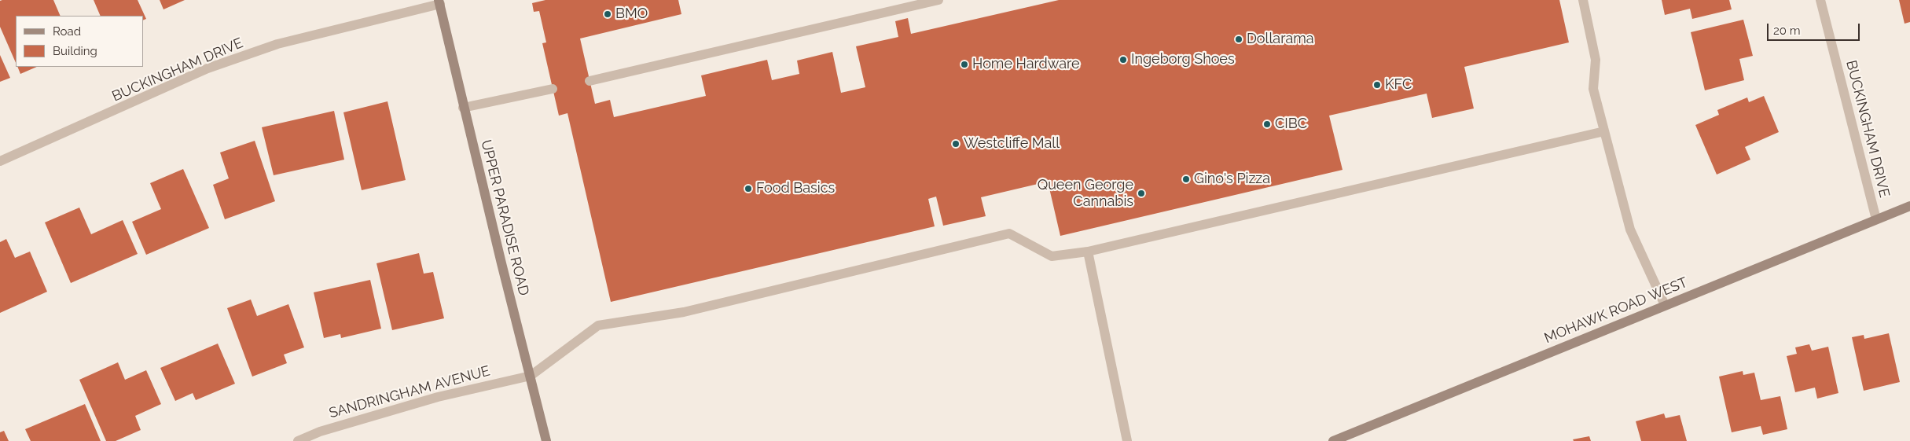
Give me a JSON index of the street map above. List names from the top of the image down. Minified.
{"streets":{"main road":["UPPER PARADISE ROAD","MOHAWK ROAD WEST"],"street":["BUCKINGHAM DRIVE","SANDRINGHAM AVENUE"]},"crossings":[["BUCKINGHAM DRIVE","UPPER PARADISE ROAD"],["BUCKINGHAM DRIVE","MOHAWK ROAD WEST"],["UPPER PARADISE ROAD","SANDRINGHAM AVENUE"]],"places":["BMO","Dollarama","Ingeborg Shoes","Home Hardware","KFC","CIBC","Westcliffe Mall","Gino's Pizza","Food Basics","Queen George Cannabis"],"legend":["Road","Building"],"scale_bar":"20 m"}
